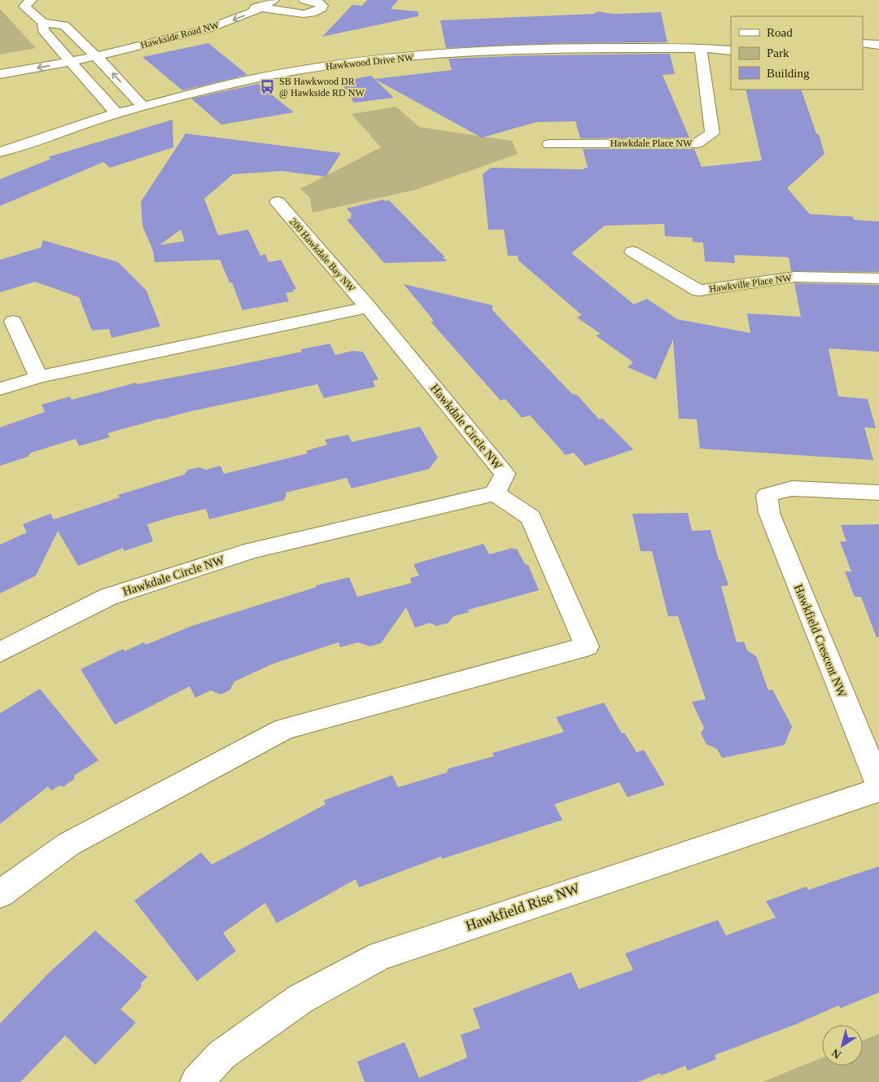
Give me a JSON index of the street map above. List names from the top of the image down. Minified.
{"streets":{"street":["Hawkside Road NW","Hawkwood Drive NW","Hawkdale Place NW","200 Hawkdale Bay NW","Hawkville Place NW","Hawkdale Circle NW","Hawkfield Crescent NW","Hawkfield Rise NW"]},"crossings":[["Hawkwood Drive NW","Hawkdale Place NW"],["200 Hawkdale Bay NW","Hawkdale Circle NW"]],"places":{"bus stop":["SB Hawkwood DR @ Hawkside RD NW"]},"legend":["Road","Park","Building"],"north":"bottom left"}
